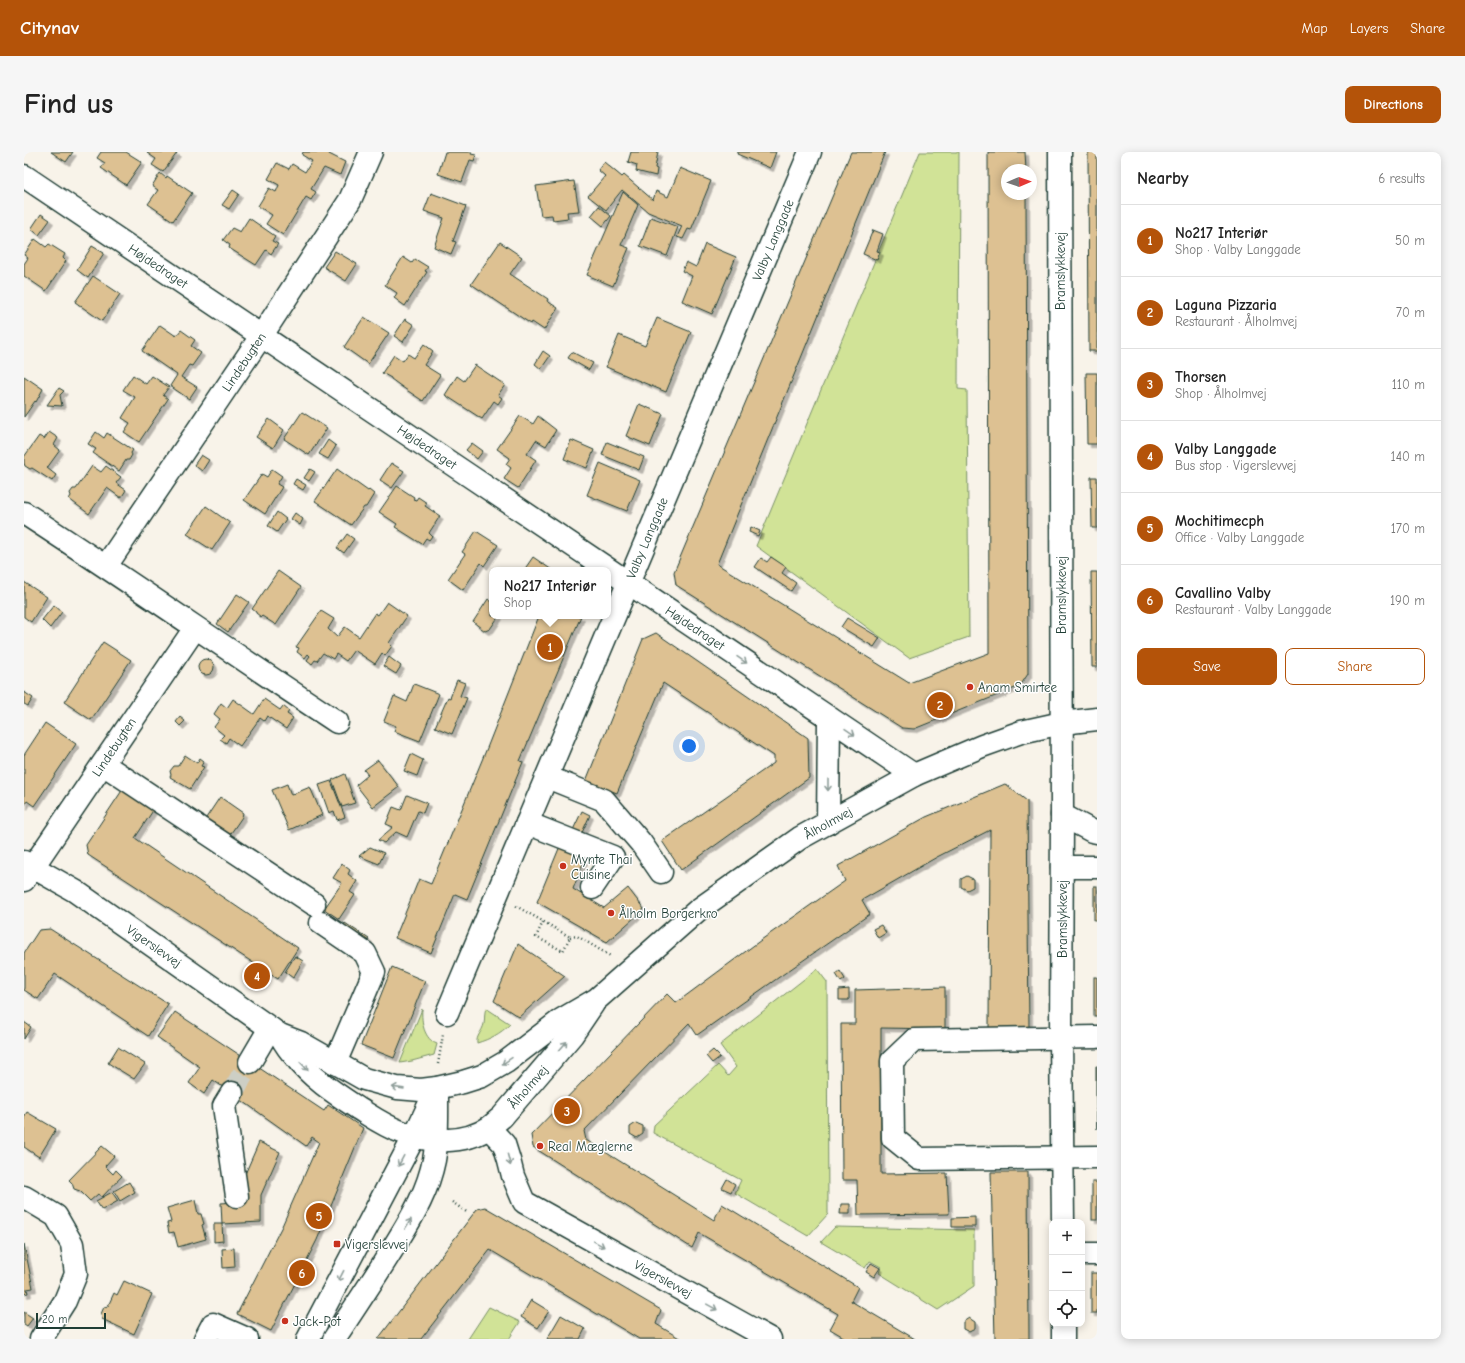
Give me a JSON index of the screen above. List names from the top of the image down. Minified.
{"streets":{"street":["Valby Langgade","Højdedraget","Bramslykkevej","Lindebugten","Ålholmvej","Vigerslevvej"]},"crossings":[["Valby Langgade","Højdedraget"],["Højdedraget","Lindebugten"],["Højdedraget","Ålholmvej"],["Bramslykkevej","Ålholmvej"],["Lindebugten","Vigerslevvej"],["Ålholmvej","Vigerslevvej"]],"places":{"other":["Anam Smirtee","Mynte Thai Cuisine","Ålholm Borgerkro","Real Mæglerne","Jack-Pot"],"transit":["Vigerslevvej"]},"scale_bar":"20 m","north":"right","page":{"header":"Citynav","nav":["Map","Layers","Share"],"buttons":["Directions",["Save","Share"]],"title":"Find us","heading":["Nearby","6 results"],"list":[{"mark":"1","name":"No217 Interiør","note":"Shop · Valby Langgade","value":"50 m"},{"mark":"2","name":"Laguna Pizzaria","note":"Restaurant · Ålholmvej","value":"70 m"},{"mark":"3","name":"Thorsen","note":"Shop · Ålholmvej","value":"110 m"},{"mark":"4","name":"Valby Langgade","note":"Bus stop · Vigerslevvej","value":"140 m"},{"mark":"5","name":"Mochitimecph","note":"Office · Valby Langgade","value":"170 m"},{"mark":"6","name":"Cavallino Valby","note":"Restaurant · Valby Langgade","value":"190 m"}],"popup":["No217 Interiør","Shop"],"pins":["1","2","4","3","5","6"],"map_buttons":["+","−"],"scale":"20 m"}}
